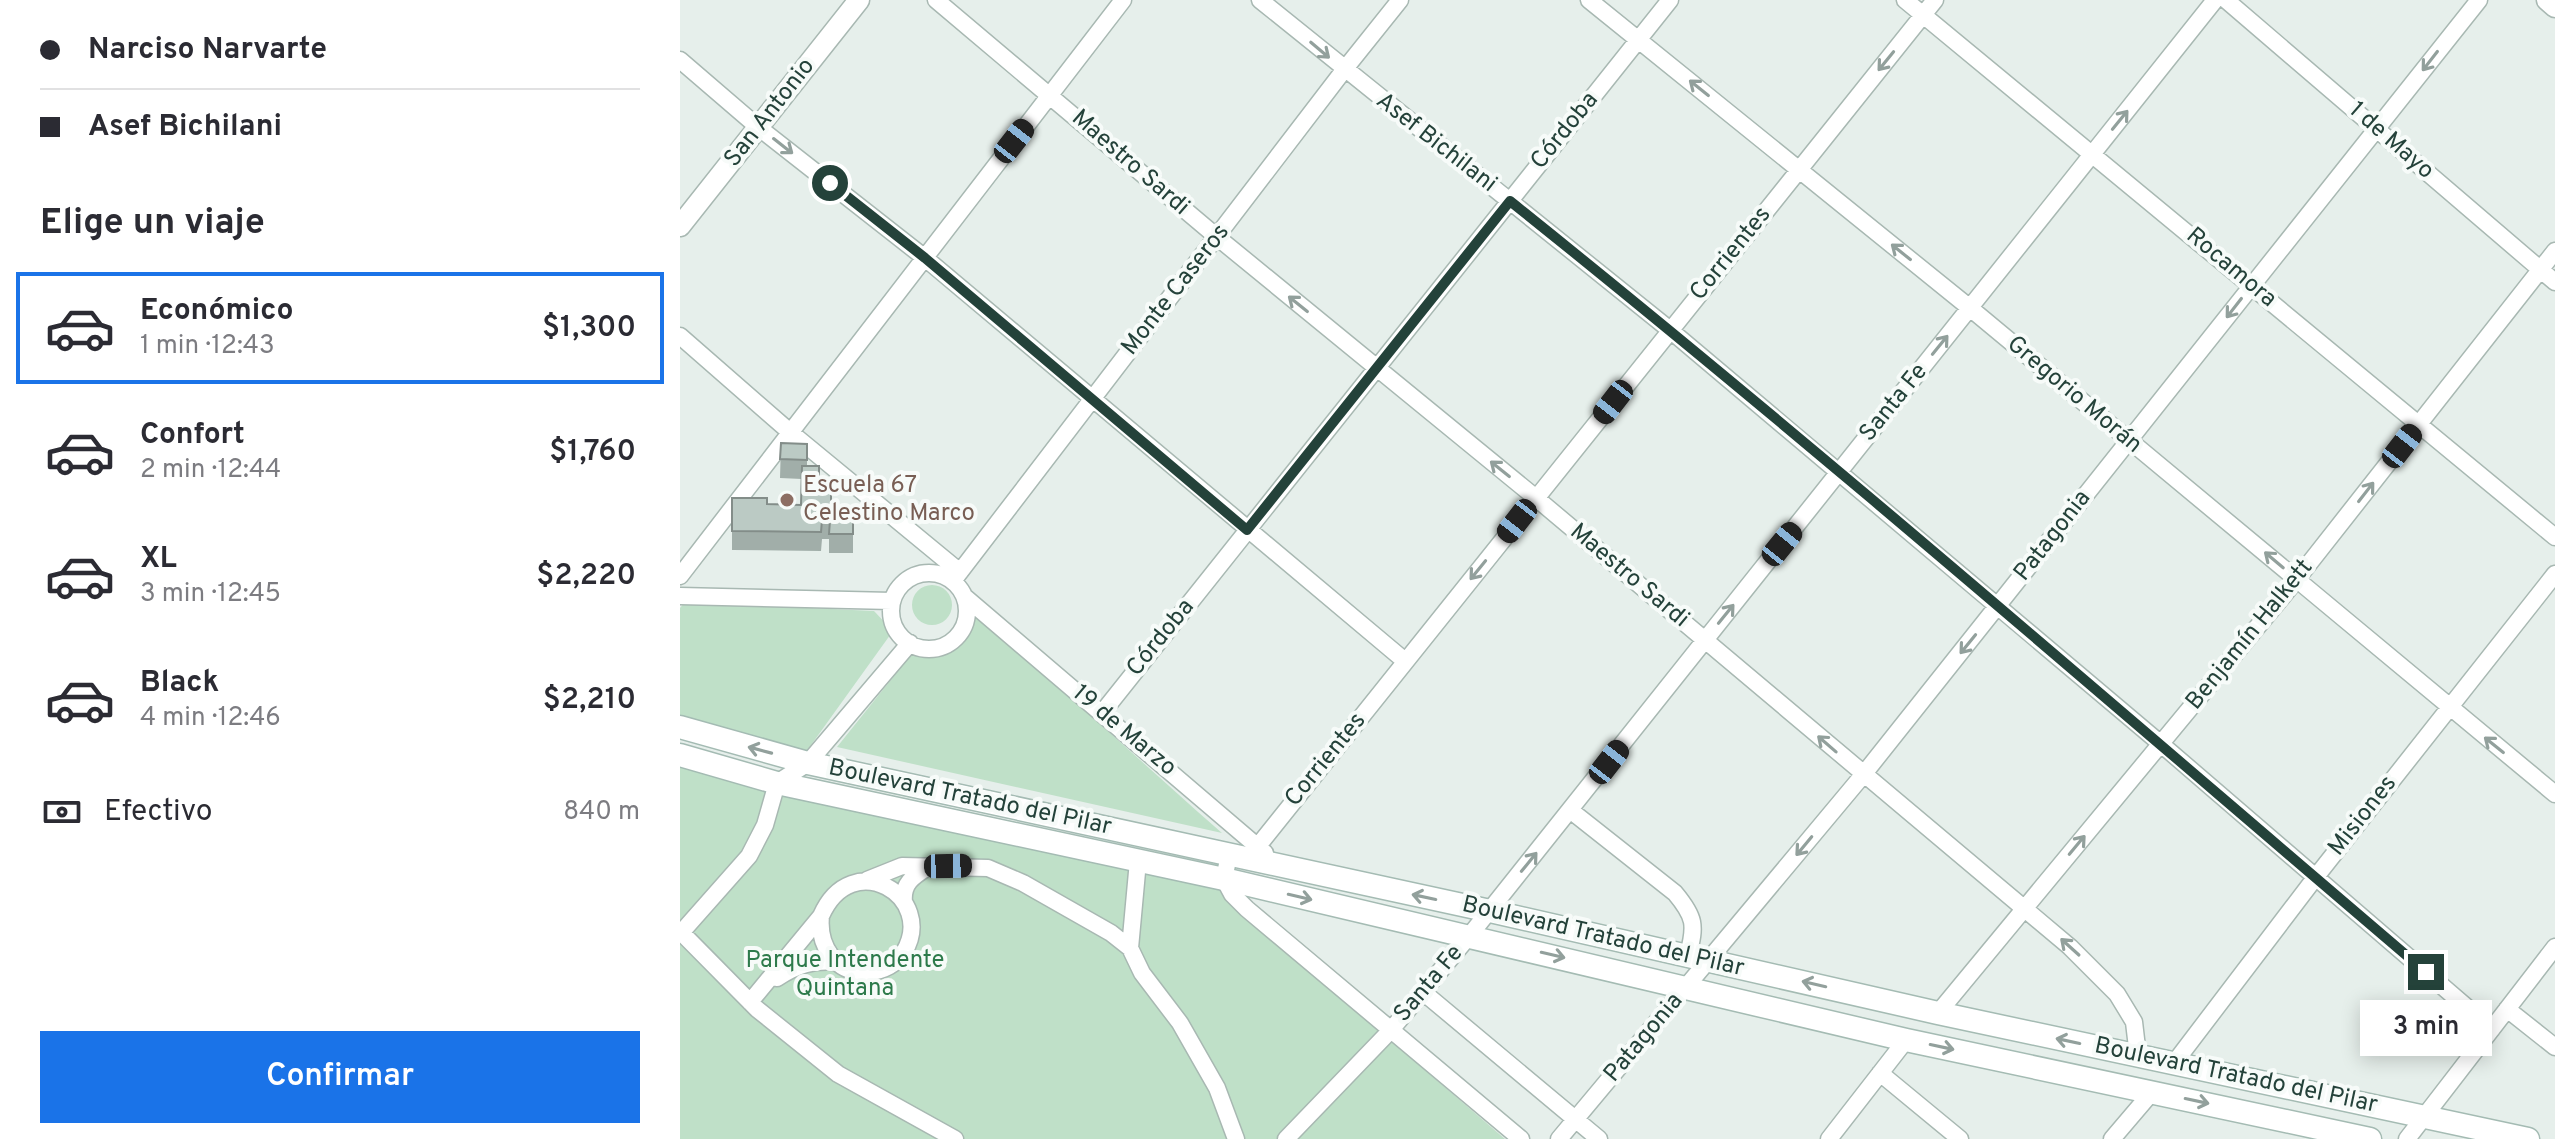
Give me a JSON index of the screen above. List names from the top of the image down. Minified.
{"streets":{"main road":["Boulevard Tratado del Pilar"],"street":["San Antonio","Córdoba","1 de Mayo","Asef Bichilani","Maestro Sardi","Corrientes","Rocamora","Monte Caseros","Gregorio Morán","Santa Fe","Patagonia","Benjamín Halkett","19 de Marzo","Misiones"]},"crossings":[["Córdoba","Asef Bichilani"],["Córdoba","Maestro Sardi"],["Córdoba","Gregorio Morán"],["Córdoba","19 de Marzo"],["1 de Mayo","Patagonia"],["1 de Mayo","Benjamín Halkett"],["Asef Bichilani","Corrientes"],["Asef Bichilani","Monte Caseros"],["Asef Bichilani","Santa Fe"],["Asef Bichilani","Patagonia"],["Asef Bichilani","Benjamín Halkett"],["Asef Bichilani","Misiones"],["Maestro Sardi","Corrientes"],["Maestro Sardi","Monte Caseros"],["Maestro Sardi","Santa Fe"],["Maestro Sardi","Patagonia"],["Maestro Sardi","Benjamín Halkett"],["Maestro Sardi","Boulevard Tratado del Pilar"],["Corrientes","Rocamora"],["Corrientes","Gregorio Morán"],["Corrientes","19 de Marzo"],["Rocamora","Santa Fe"],["Rocamora","Patagonia"],["Rocamora","Benjamín Halkett"],["Monte Caseros","19 de Marzo"],["Gregorio Morán","Santa Fe"],["Gregorio Morán","Patagonia"],["Gregorio Morán","Benjamín Halkett"],["Gregorio Morán","Misiones"],["Santa Fe","Boulevard Tratado del Pilar"],["Patagonia","Boulevard Tratado del Pilar"],["Benjamín Halkett","Boulevard Tratado del Pilar"],["19 de Marzo","Boulevard Tratado del Pilar"],["Boulevard Tratado del Pilar","Misiones"]],"one_way":["Maestro Sardi","Corrientes","Gregorio Morán","Santa Fe","Patagonia","Benjamín Halkett"],"parks":["Parque Intendente Quintana"],"places":["Escuela 67 Celestino Marco"],"page":{"banner":["Narciso Narvarte","Asef Bichilani"],"heading":"Elige un viaje","list":[{"name":"Económico","note":"1 min · 12:43","value":"$1,300"},{"name":"Confort","note":"2 min · 12:44","value":"$1,760"},{"name":"XL","note":"3 min · 12:45","value":"$2,220"},{"name":"Black","note":"4 min · 12:46","value":"$2,210"}],"pay":["Efectivo","840 m"],"bubble":"3 min","buttons":"Confirmar"}}
